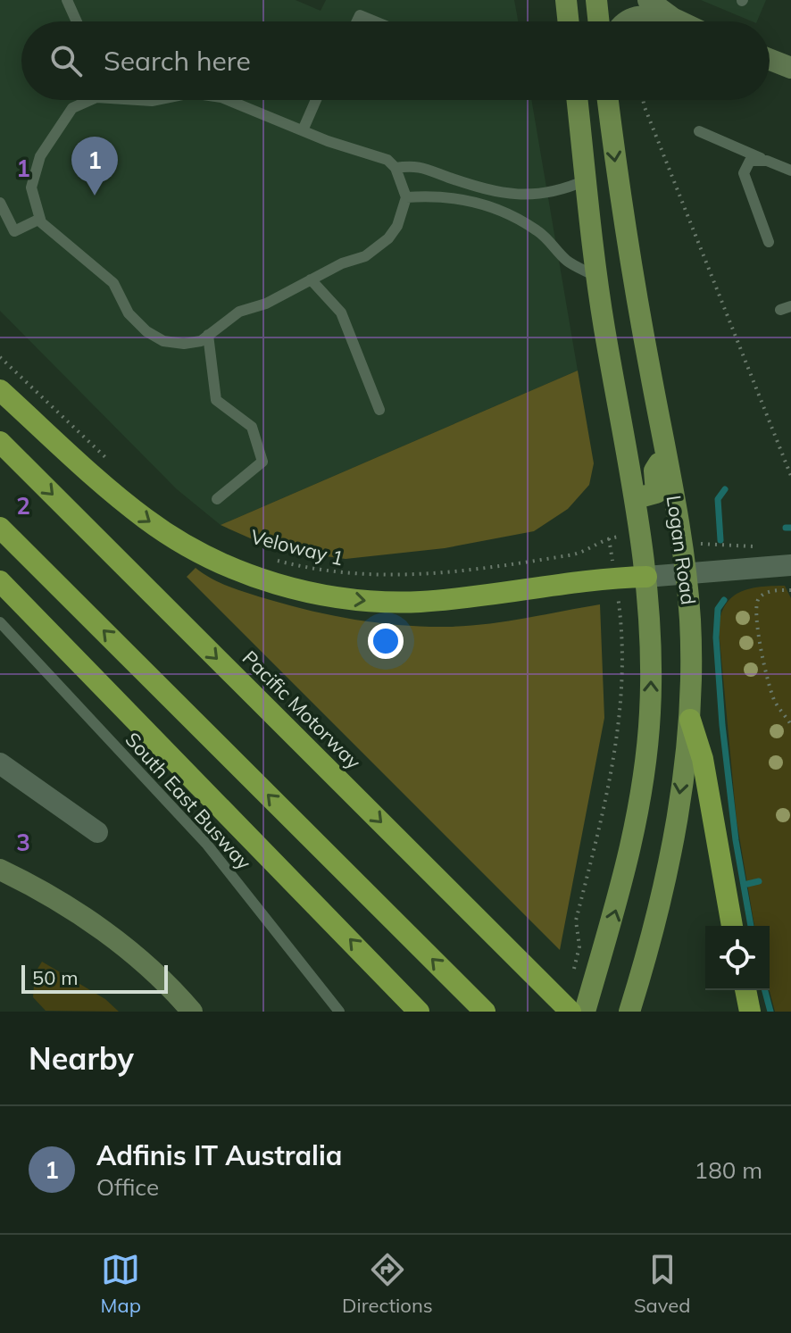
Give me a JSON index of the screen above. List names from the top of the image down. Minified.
{"streets":{"highway":["Pacific Motorway"],"main road":["Logan Road"],"lane":["South East Busway"],"path":["Veloway 1"]},"scale_bar":"50 m","page":{"search":"Search here","pins":"1","scale":"50 m","heading":"Nearby","list":[{"mark":"1","name":"Adfinis IT Australia","note":"Office","value":"180 m"}],"nav":["Map","Directions","Saved"]},"grid":{"rows":["1","2","3"]}}
